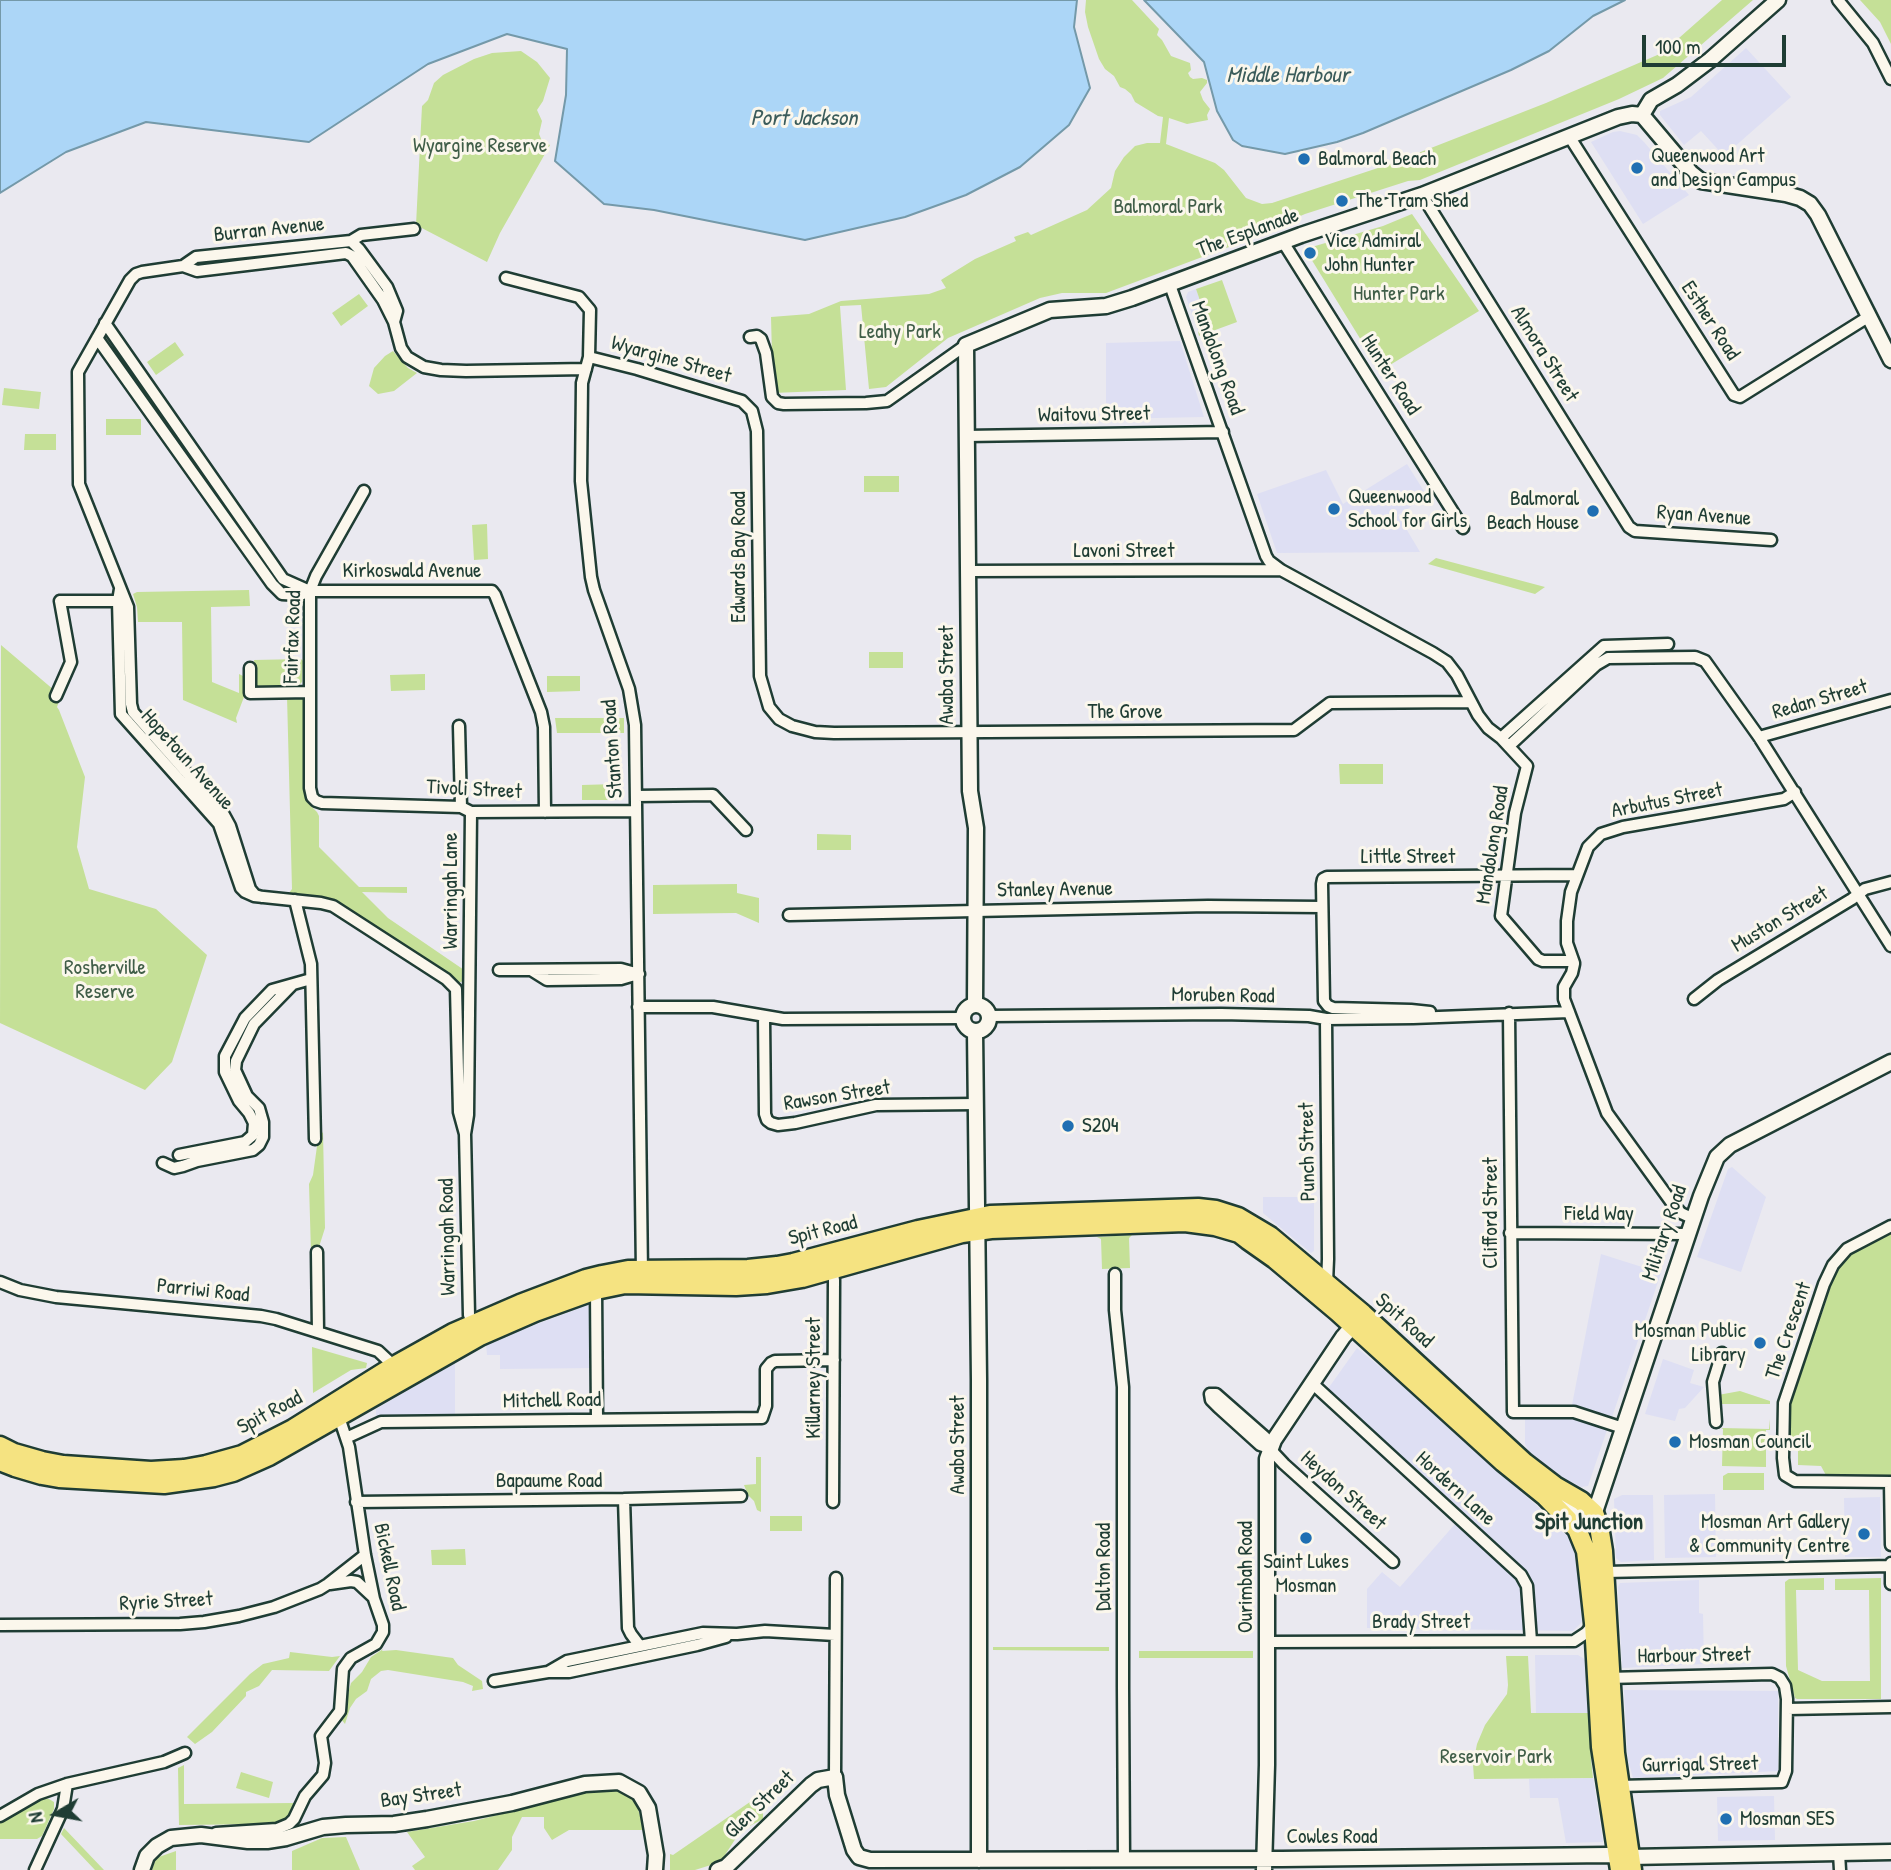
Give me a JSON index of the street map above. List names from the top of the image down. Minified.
{"streets":{"highway":["Spit Road","Military Road"],"street":["Burran Avenue","The Esplanade","Esther Road","Almora Street","Mandolong Road","Wyargine Street","Hunter Road","Waitovu Street","Ryan Avenue","Lavoni Street","Edwards Bay Road","Kirkoswald Avenue","Fairfax Road","Awaba Street","Redan Street","The Grove","Stanton Road","Hopetoun Avenue","Tivoli Street","Arbutus Street","Little Street","Stanley Avenue","Warringah Lane","Muston Street","Moruben Road","Rawson Street","Punch Street","Clifford Street","Field Way","Warringah Road","Parriwi Road","The Crescent","Killarney Street","Mitchell Road","Bapaume Road","Hordern Lane","Heydon Street","Bickell Road","Dalton Road","Ourimbah Road","Ryrie Street","Brady Street","Harbour Street","Gurrigal Street","Bay Street","Glen Street","Cowles Road"]},"crossings":[["Burran Avenue","Stanton Road"],["Burran Avenue","Hopetoun Avenue"],["The Esplanade","Esther Road"],["The Esplanade","Almora Street"],["The Esplanade","Mandolong Road"],["The Esplanade","Hunter Road"],["The Esplanade","Awaba Street"],["Almora Street","Ryan Avenue"],["Mandolong Road","Waitovu Street"],["Mandolong Road","Lavoni Street"],["Mandolong Road","The Grove"],["Mandolong Road","Arbutus Street"],["Mandolong Road","Little Street"],["Wyargine Street","Edwards Bay Road"],["Wyargine Street","Stanton Road"],["Waitovu Street","Awaba Street"],["Lavoni Street","Awaba Street"],["Edwards Bay Road","The Grove"],["Kirkoswald Avenue","Fairfax Road"],["Kirkoswald Avenue","Hopetoun Avenue"],["Kirkoswald Avenue","Tivoli Street"],["Fairfax Road","Tivoli Street"],["Awaba Street","The Grove"],["Awaba Street","Stanley Avenue"],["Awaba Street","Moruben Road"],["Awaba Street","Rawson Street"],["Awaba Street","Spit Road"],["Awaba Street","Cowles Road"],["Stanton Road","Tivoli Street"],["Stanton Road","Spit Road"],["Tivoli Street","Warringah Lane"],["Arbutus Street","Little Street"],["Little Street","Stanley Avenue"],["Little Street","Moruben Road"],["Stanley Avenue","Moruben Road"],["Warringah Lane","Warringah Road"],["Moruben Road","Punch Street"],["Moruben Road","Clifford Street"],["Punch Street","Spit Road"],["Clifford Street","Field Way"],["Clifford Street","Military Road"],["Field Way","Military Road"],["Spit Road","Military Road"],["Spit Road","Warringah Road"],["Spit Road","Parriwi Road"],["Spit Road","Killarney Street"],["Spit Road","Bickell Road"],["Military Road","Harbour Street"],["Military Road","Gurrigal Street"],["Military Road","Cowles Road"],["Killarney Street","Mitchell Road"],["Mitchell Road","Bickell Road"],["Bapaume Road","Bickell Road"],["Hordern Lane","Brady Street"],["Heydon Street","Ourimbah Road"],["Bickell Road","Ryrie Street"],["Bickell Road","Bay Street"],["Dalton Road","Cowles Road"],["Ourimbah Road","Brady Street"],["Ourimbah Road","Cowles Road"],["Harbour Street","Gurrigal Street"],["Glen Street","Cowles Road"]],"districts":["Spit Junction"],"water":["Middle Harbour","Port Jackson"],"parks":["Wyargine Reserve","Balmoral Park","Hunter Park","Leahy Park","Rosherville Reserve","Reservoir Park"],"places":["Balmoral Beach","Queenwood Art and Design Campus","The Tram Shed","Vice Admiral John Hunter","Queenwood School for Girls","Balmoral Beach House","S204","Mosman Public Library","Mosman Council","Mosman Art Gallery & Community Centre","Saint Lukes Mosman","Mosman SES"],"scale_bar":"100 m","north":"left"}
